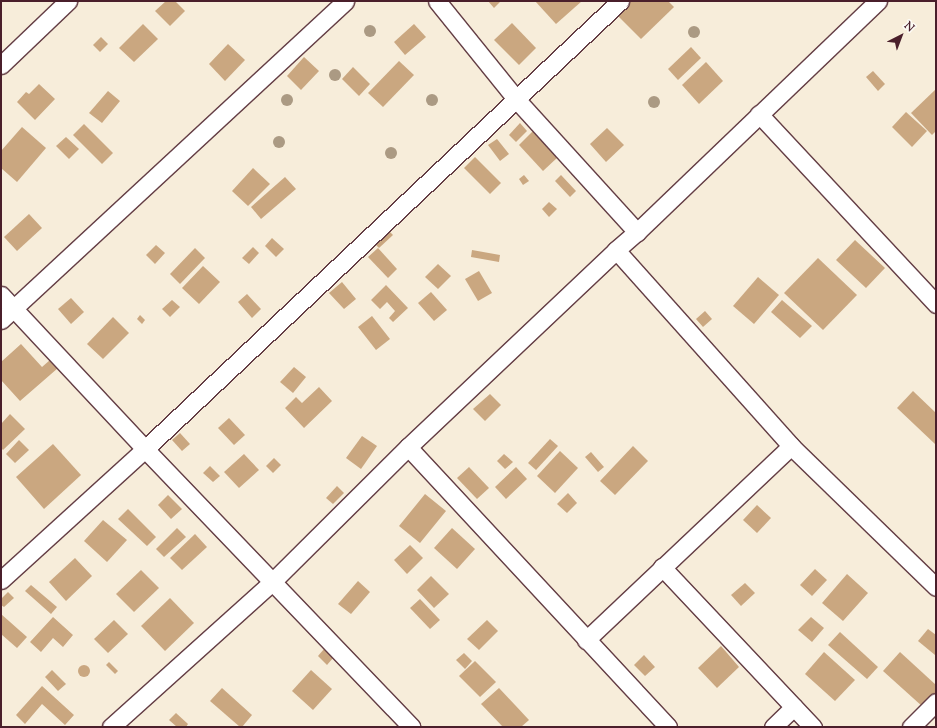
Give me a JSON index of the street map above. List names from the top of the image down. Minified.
{"north":"top right"}
